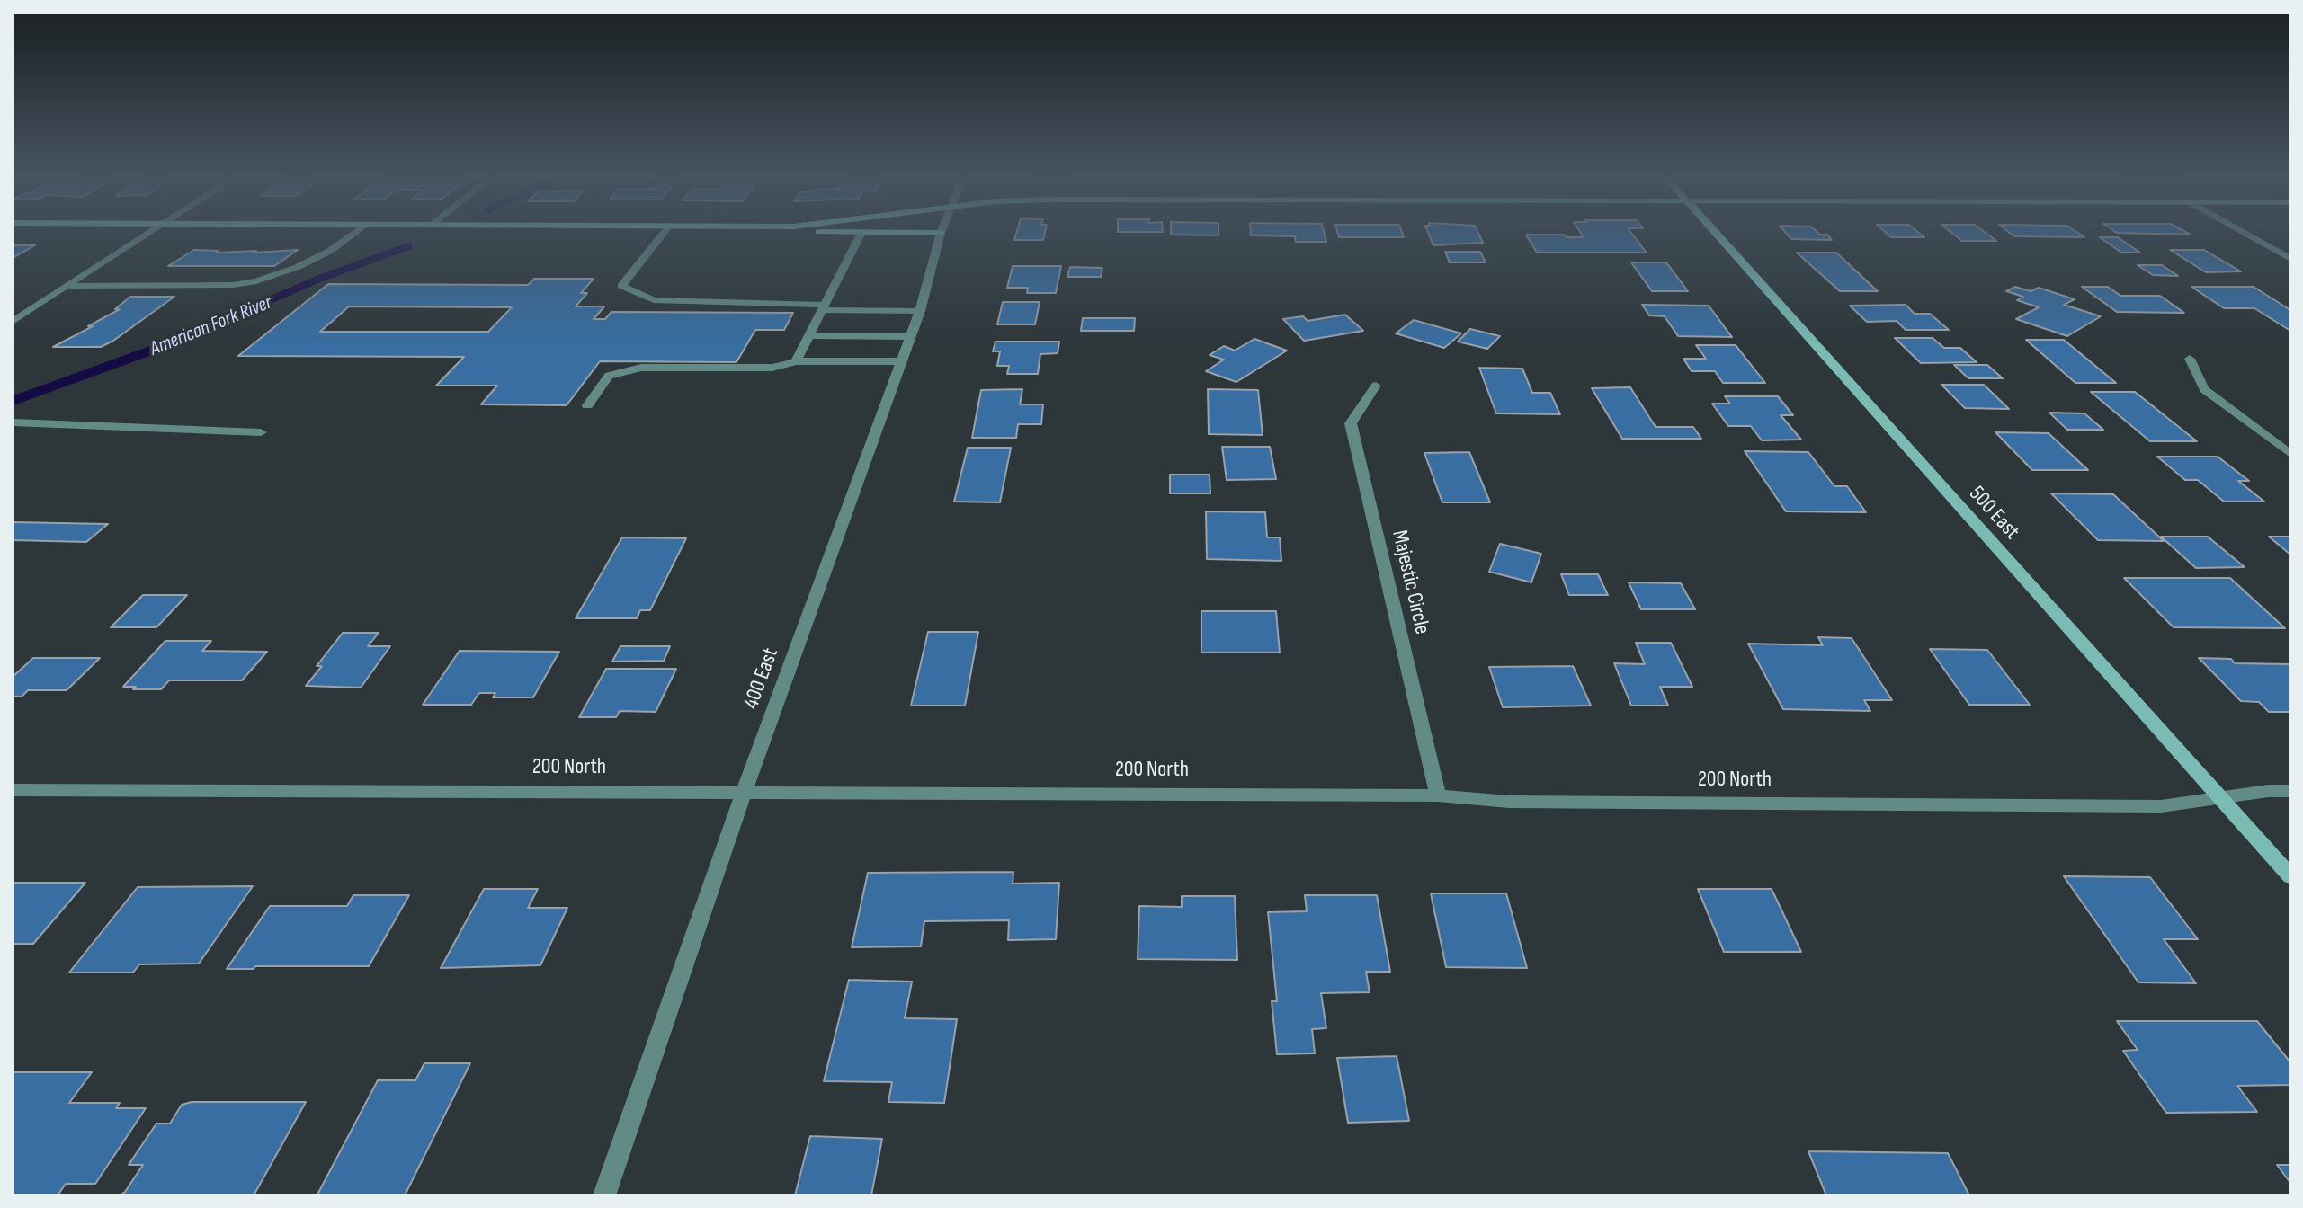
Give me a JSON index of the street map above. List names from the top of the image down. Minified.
{"streets":{"street":["500 East","Majestic Circle","400 East","200 North"]},"crossings":[["500 East","200 North"],["Majestic Circle","200 North"],["400 East","200 North"]],"water":["American Fork River"]}
